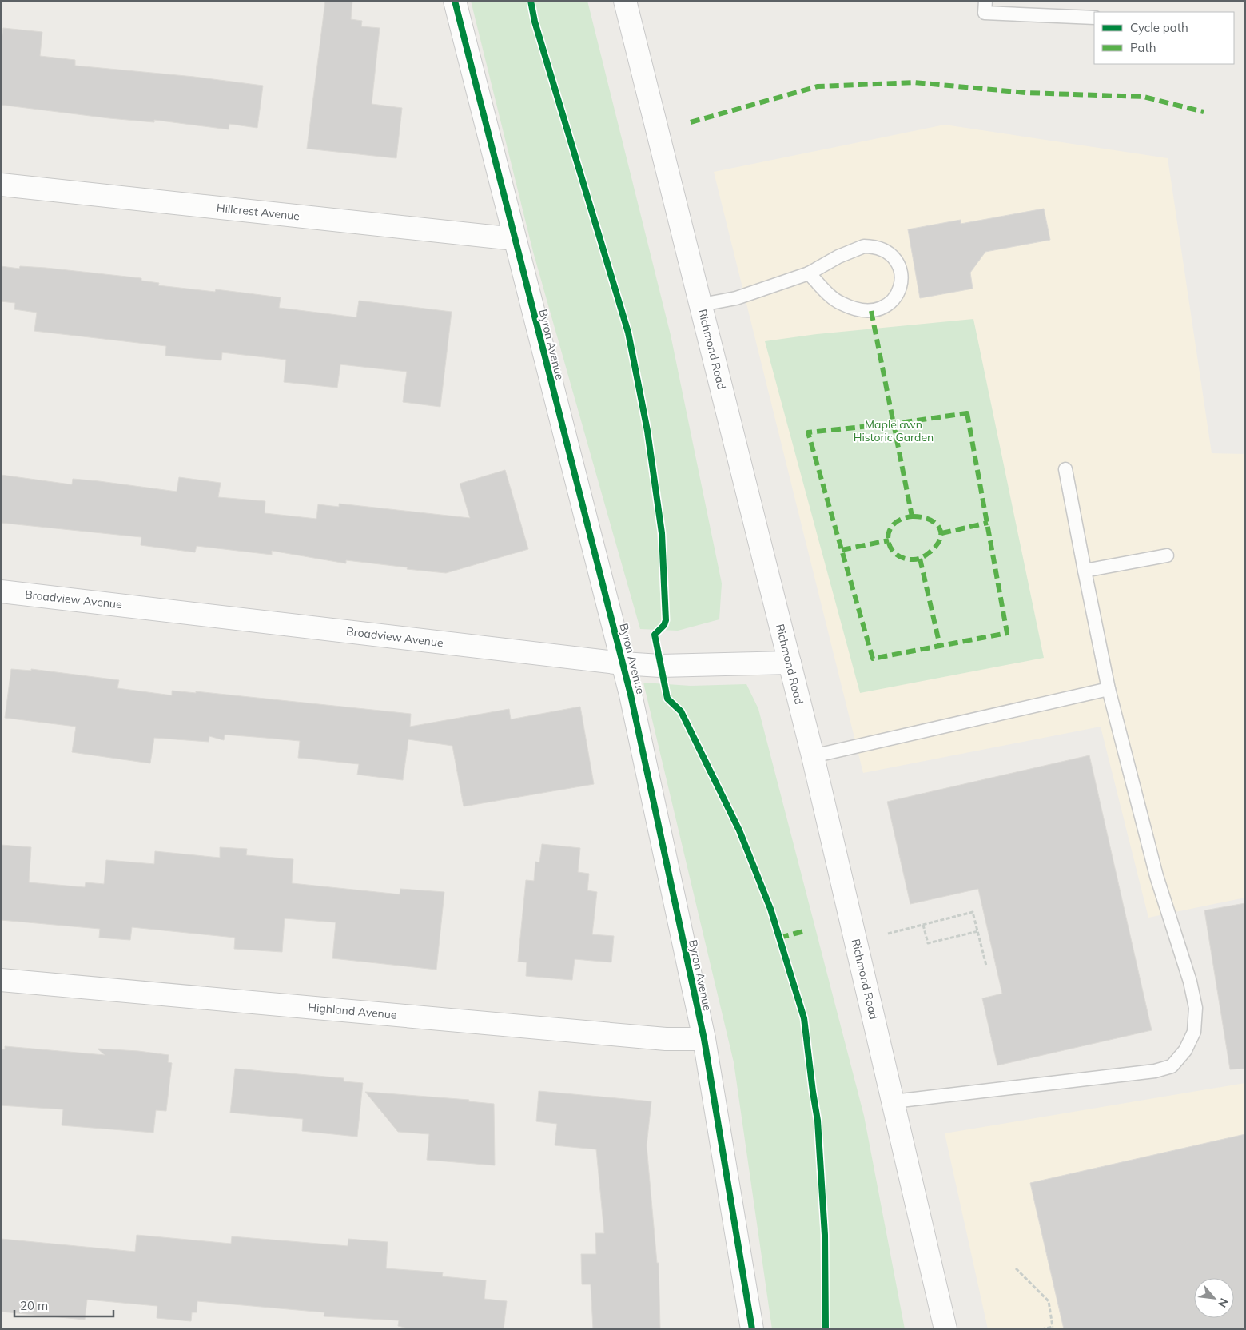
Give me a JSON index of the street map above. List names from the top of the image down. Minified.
{"streets":{"street":["Hillcrest Avenue","Byron Avenue","Richmond Road","Broadview Avenue","Highland Avenue"]},"crossings":[["Hillcrest Avenue","Byron Avenue"],["Byron Avenue","Broadview Avenue"],["Byron Avenue","Highland Avenue"],["Richmond Road","Broadview Avenue"]],"parks":["Maplelawn Historic Garden"],"legend":["Cycle path","Path"],"scale_bar":"20 m","north":"bottom right"}
